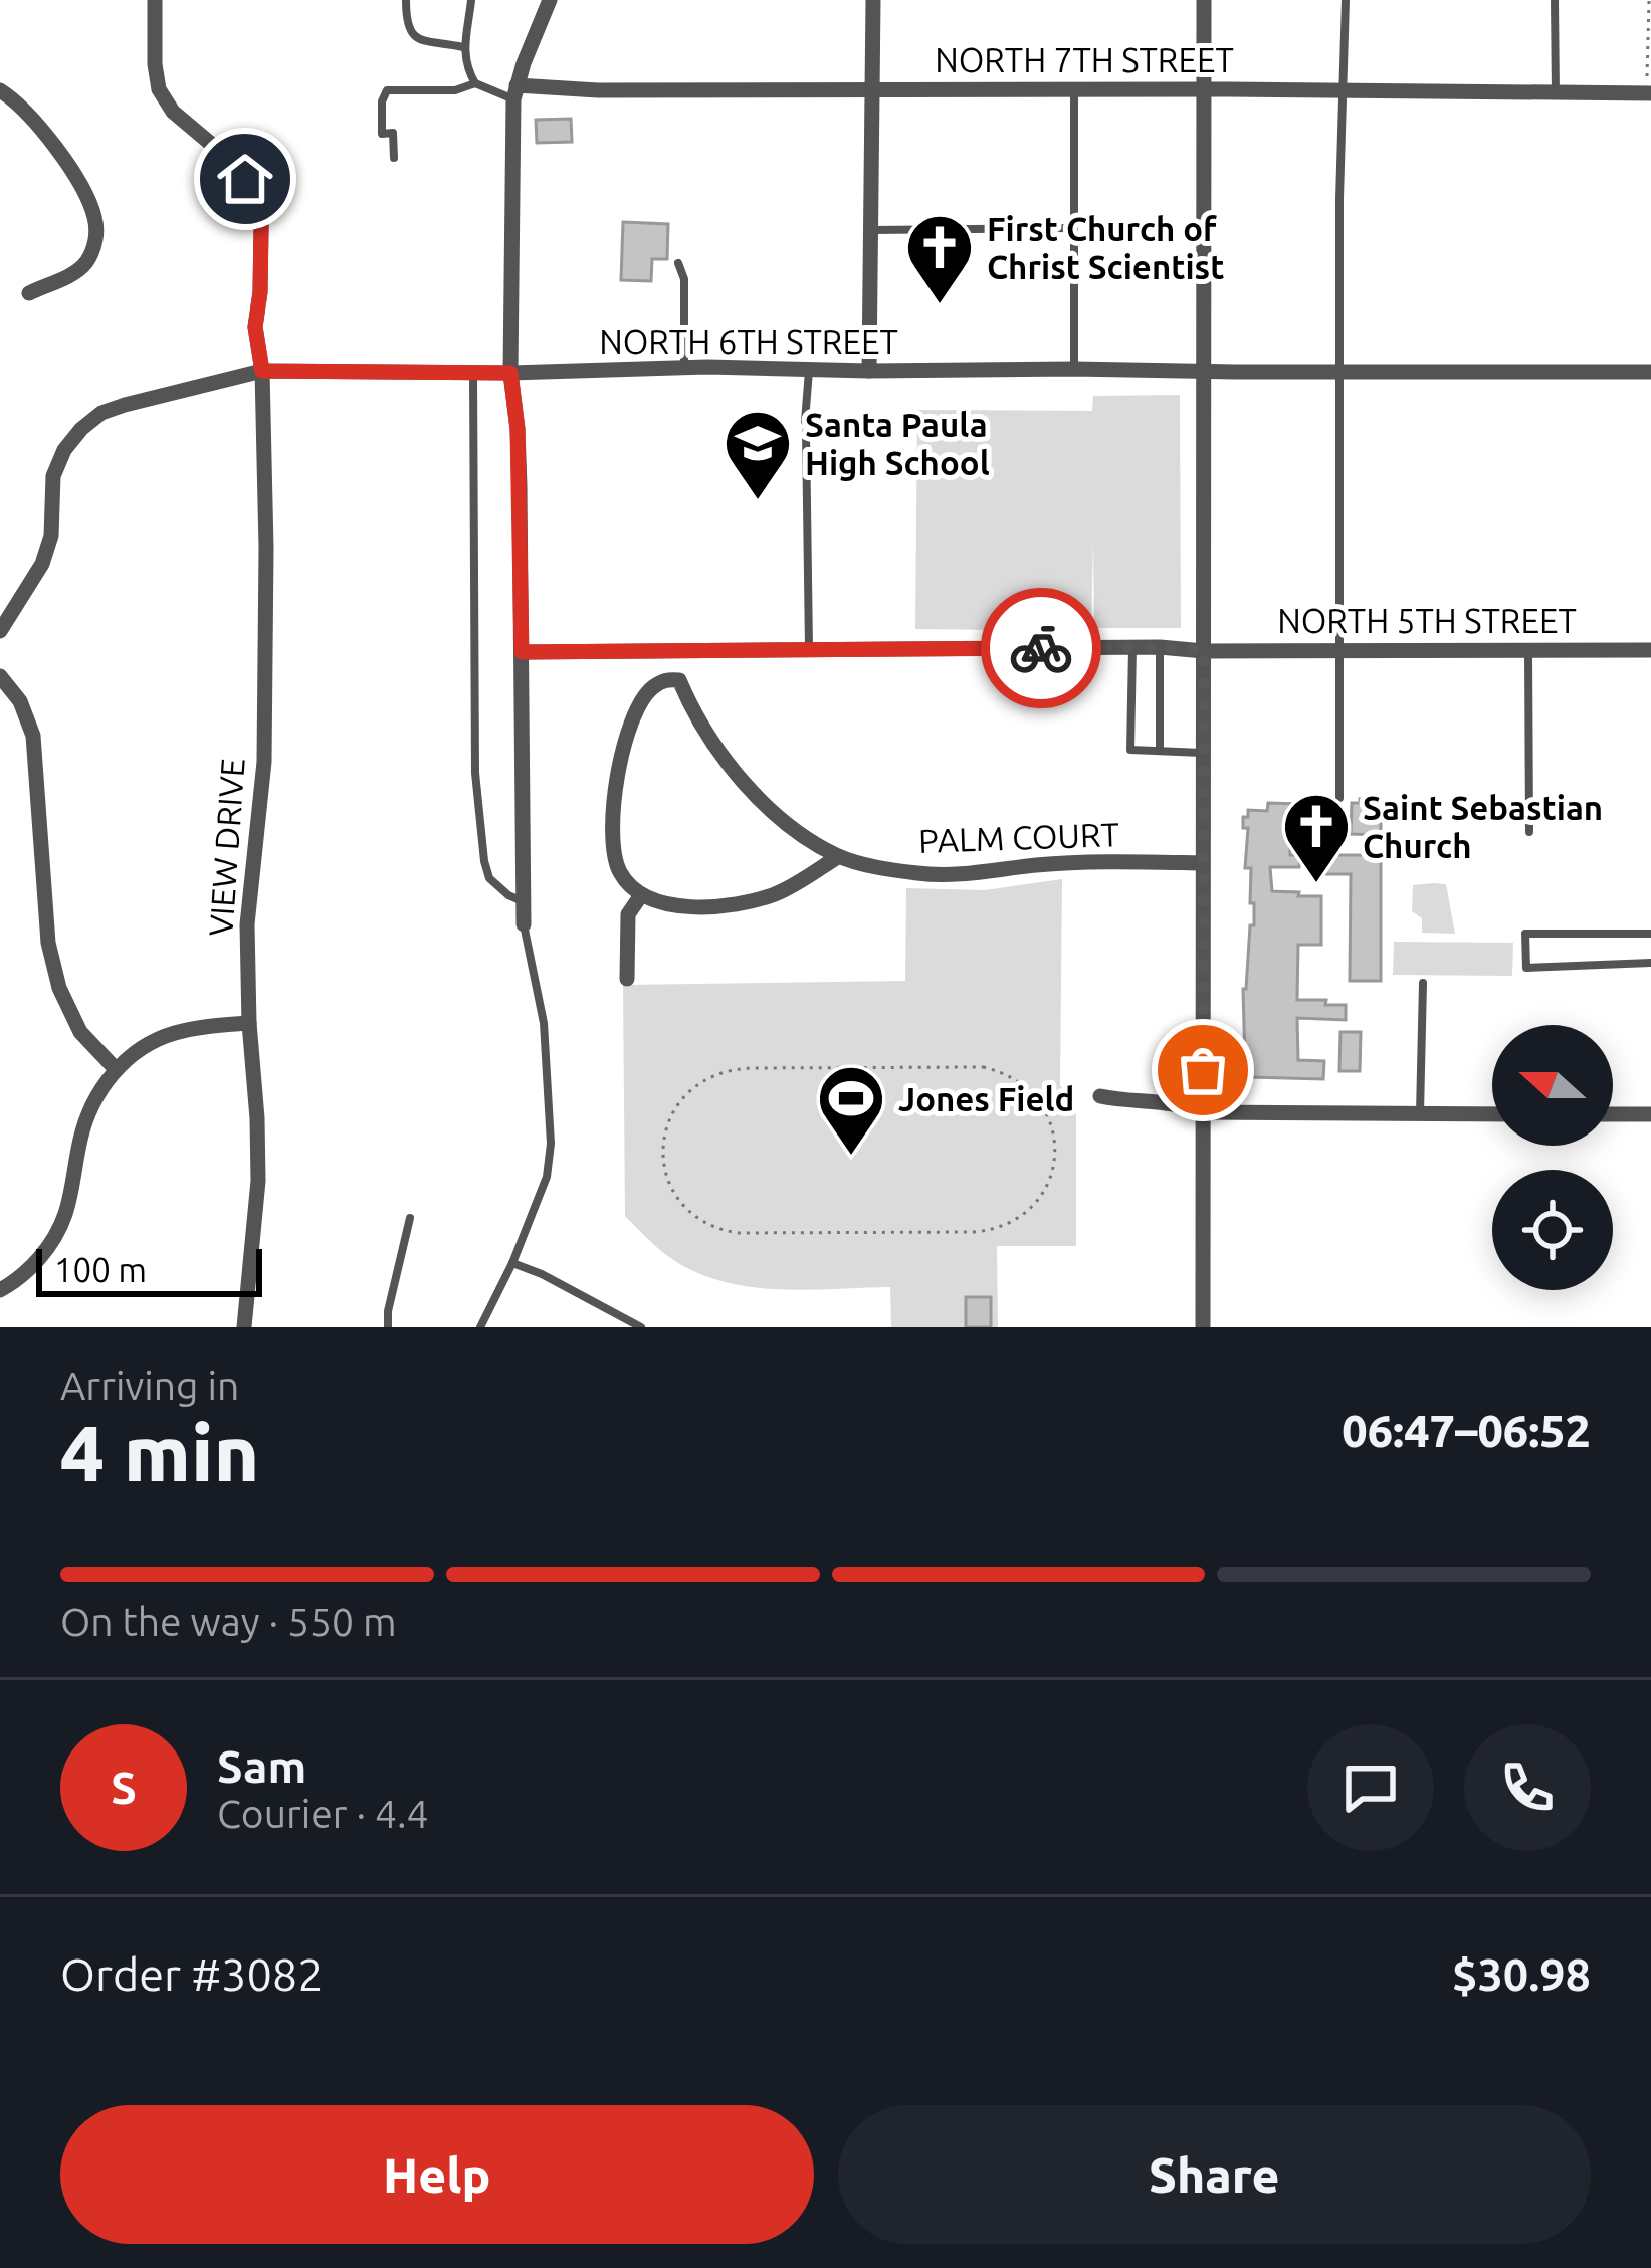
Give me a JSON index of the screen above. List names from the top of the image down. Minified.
{"streets":{"street":["NORTH 7TH STREET","NORTH 6TH STREET","NORTH 5TH STREET","PALM COURT","VIEW DRIVE"]},"crossings":[["NORTH 6TH STREET","VIEW DRIVE"]],"places":{"church":["First Church of Christ Scientist","Saint Sebastian Church"],"school or university":["Santa Paula High School"],"sports":["Jones Field"]},"scale_bar":"100 m","north":"left","page":{"scale":"100 m","heading":["4 min","Arriving in","06:47–06:52"],"panel":["Sam","Courier · 4.4","Order #3082","$30.98"],"bar":"On the way · 550 m","round":"S","buttons":["Help","Share"]}}
